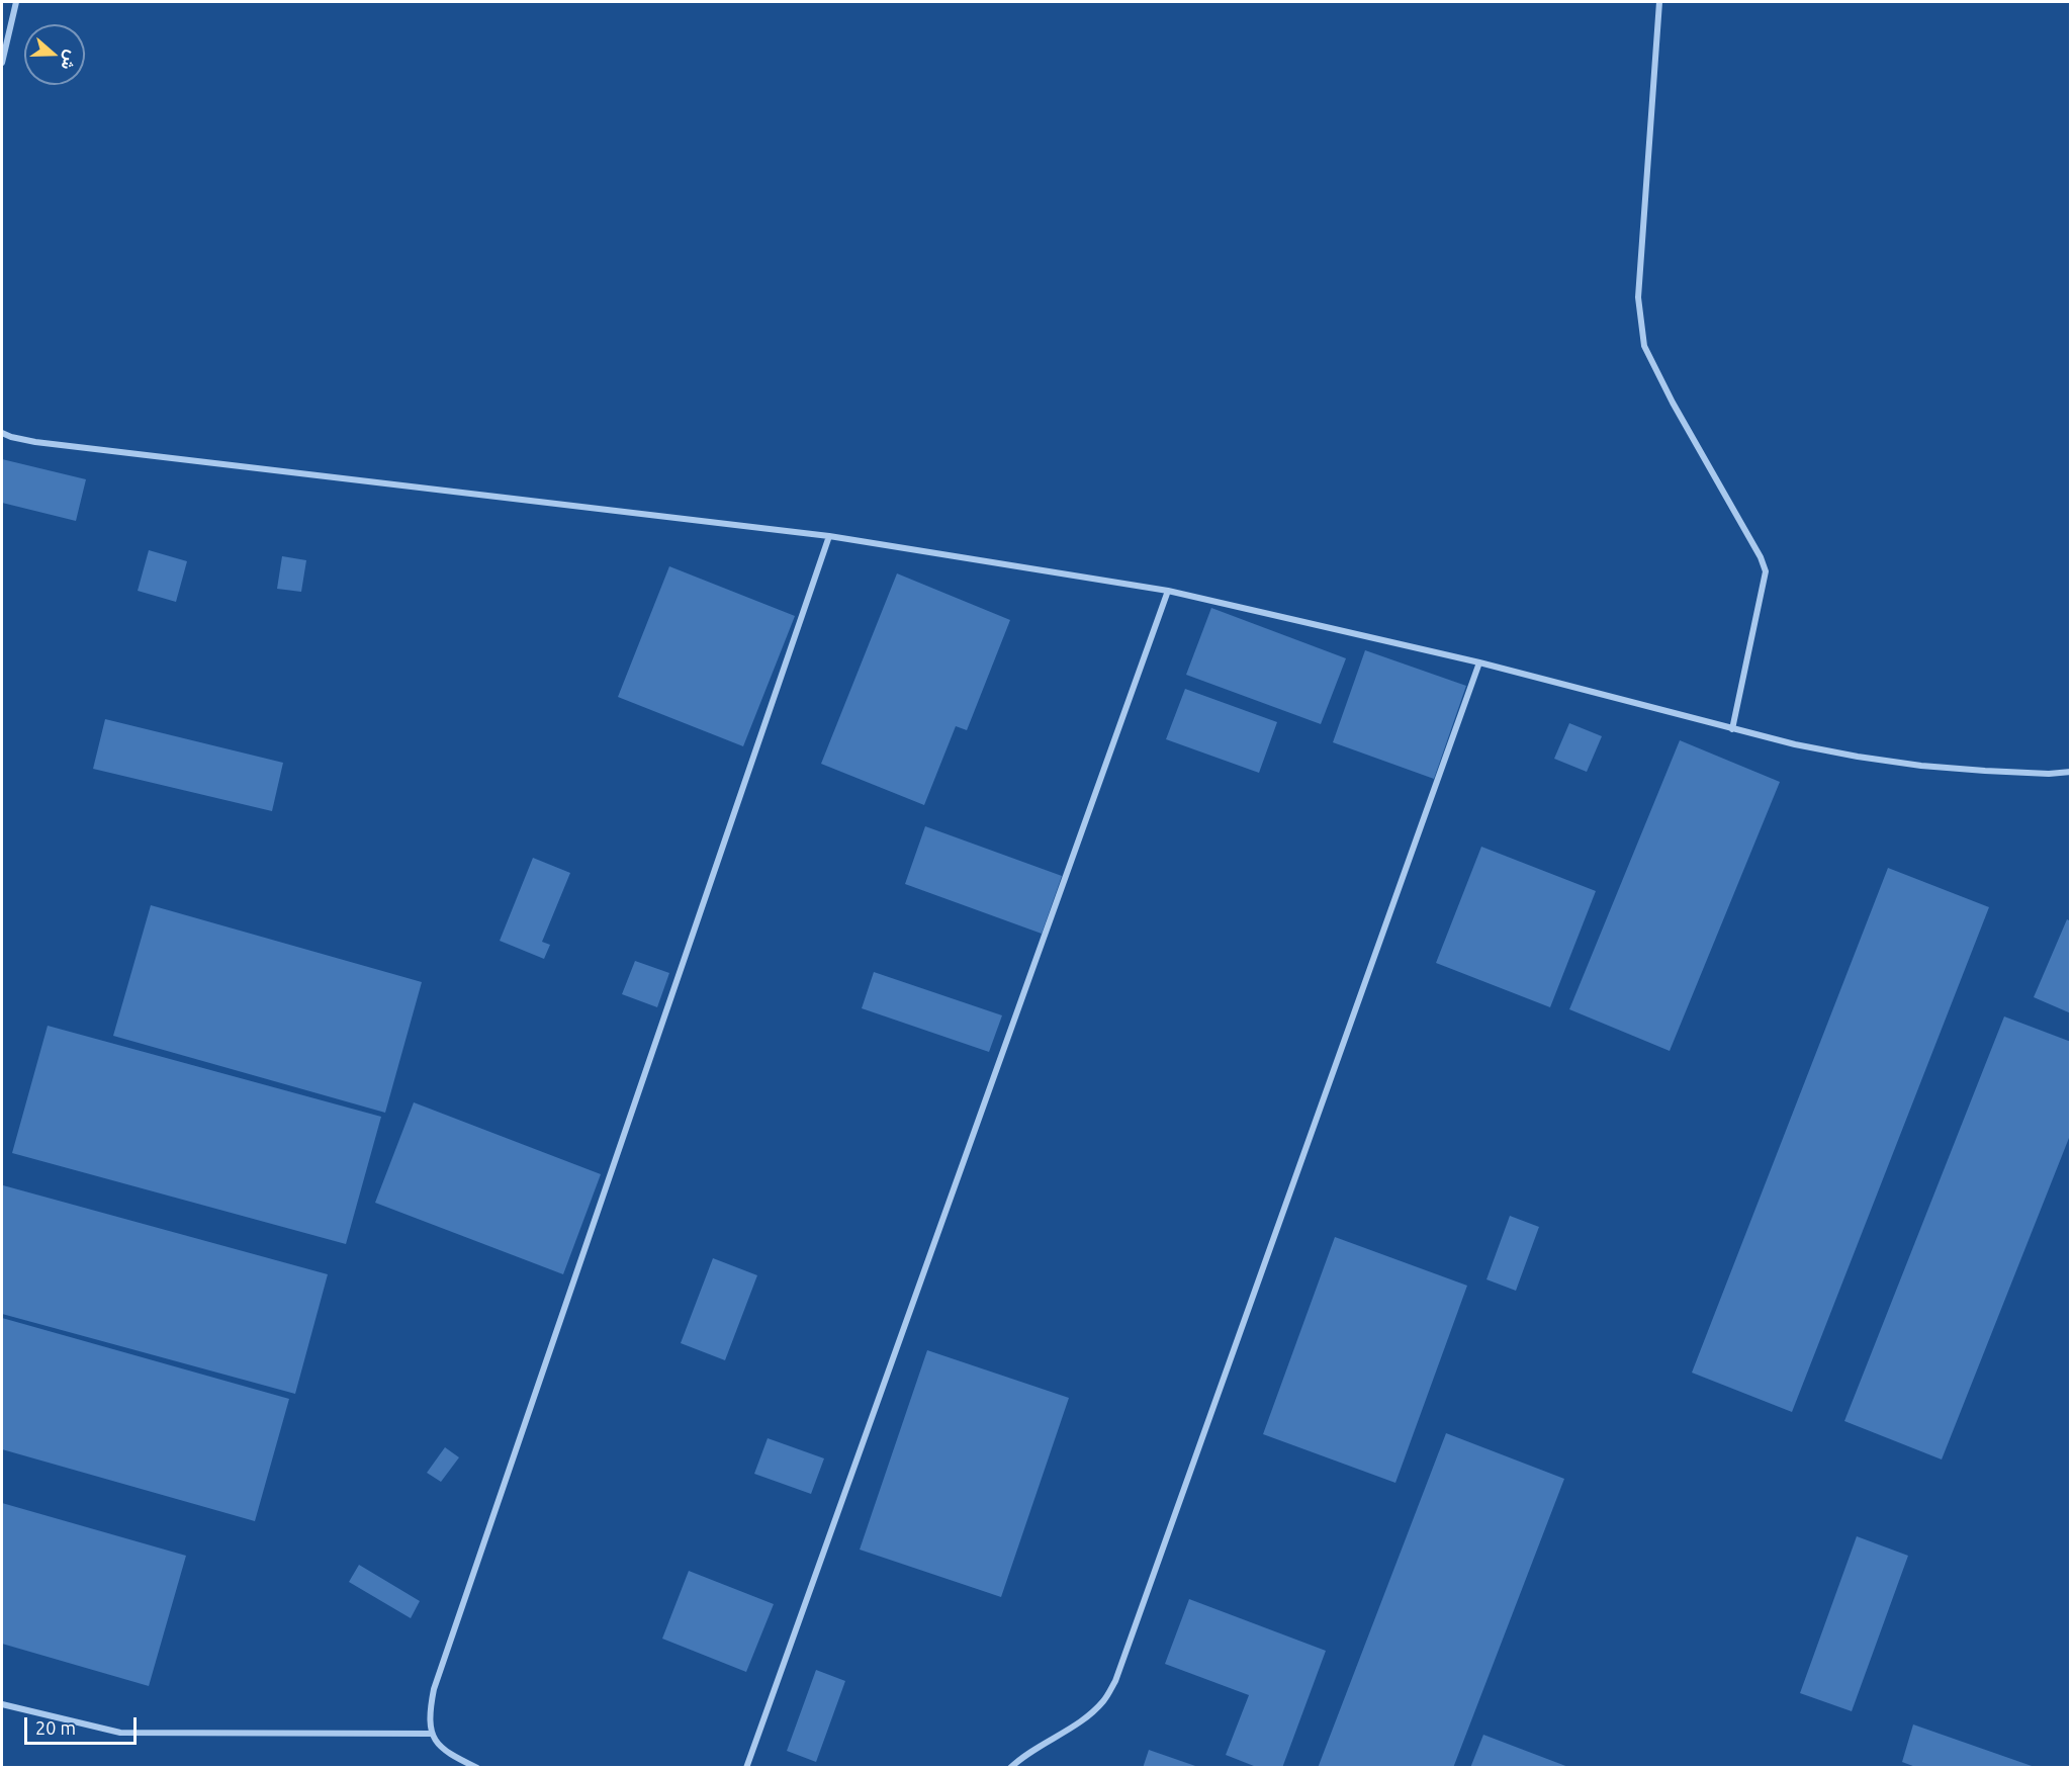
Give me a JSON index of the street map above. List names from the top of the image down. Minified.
{"scale_bar":"20 m","north":"right"}
